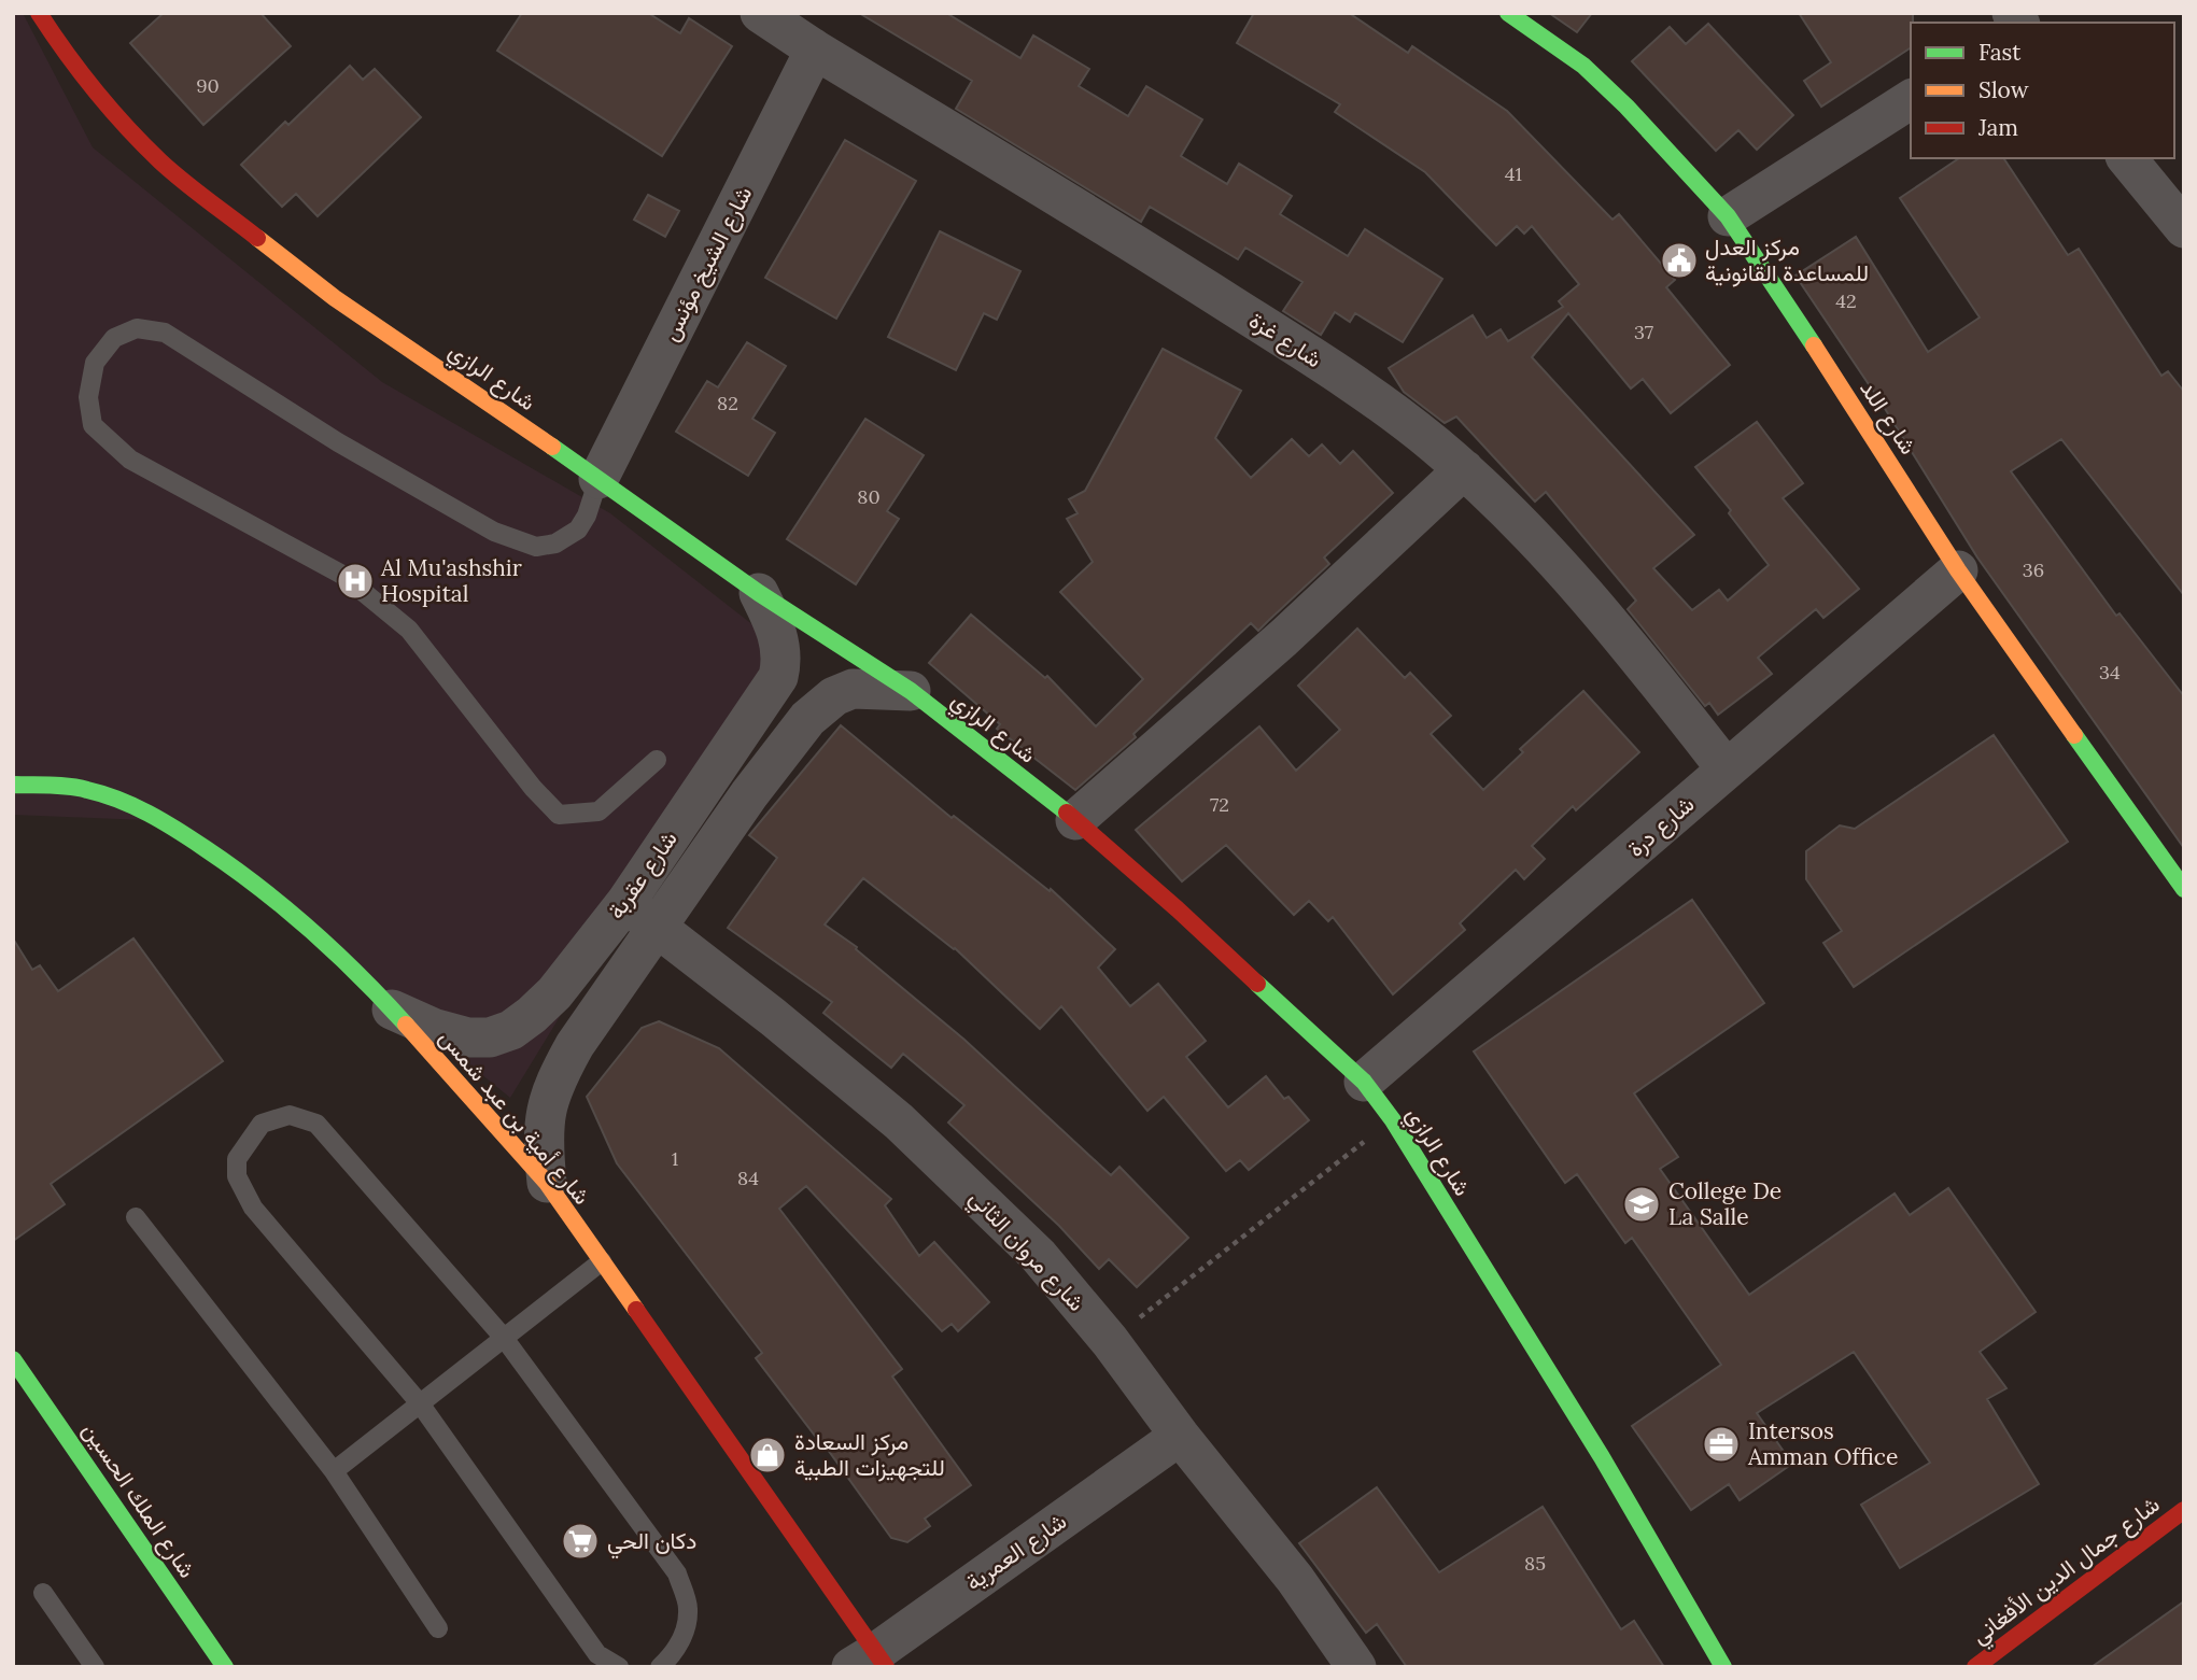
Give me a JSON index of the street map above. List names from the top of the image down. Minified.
{"streets":{"street":["شارع الشيخ مؤنس","شارع غزة","شارع الرازي","شارع اللد","شارع درة","شارع عقربة","شارع أمية بن عبد شمس","شارع مروان الثاني","شارع الملك الحسين","شارع العمرية","شارع جمال الدين الأفغاني"]},"crossings":[["شارع الشيخ مؤنس","شارع غزة"],["شارع الشيخ مؤنس","شارع الرازي"],["شارع غزة","شارع درة"],["شارع الرازي","شارع درة"],["شارع الرازي","شارع عقربة"],["شارع اللد","شارع درة"],["شارع عقربة","شارع أمية بن عبد شمس"],["شارع عقربة","شارع مروان الثاني"],["شارع أمية بن عبد شمس","شارع العمرية"],["شارع مروان الثاني","شارع العمرية"]],"places":{"public building":["مركز العدل للمساعدة القانونية"],"hospital":["Al Mu'ashshir Hospital"],"school or university":["College De La Salle"],"office":["Intersos Amman Office"],"shop":["مركز السعادة للتجهيزات الطبية"],"supermarket":["دكان الحي"]},"house_numbers":["90","41","42","37","82","80","36","34","72","1","84","85"],"legend":["Fast","Slow","Jam"]}
